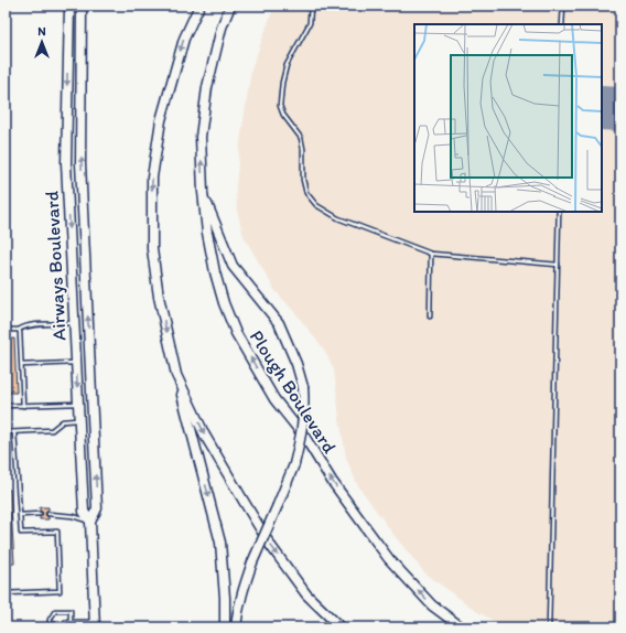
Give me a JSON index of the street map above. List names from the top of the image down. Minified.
{"streets":{"main road":["Airways Boulevard","Plough Boulevard"]},"one_way":["Plough Boulevard"],"north":"top"}
